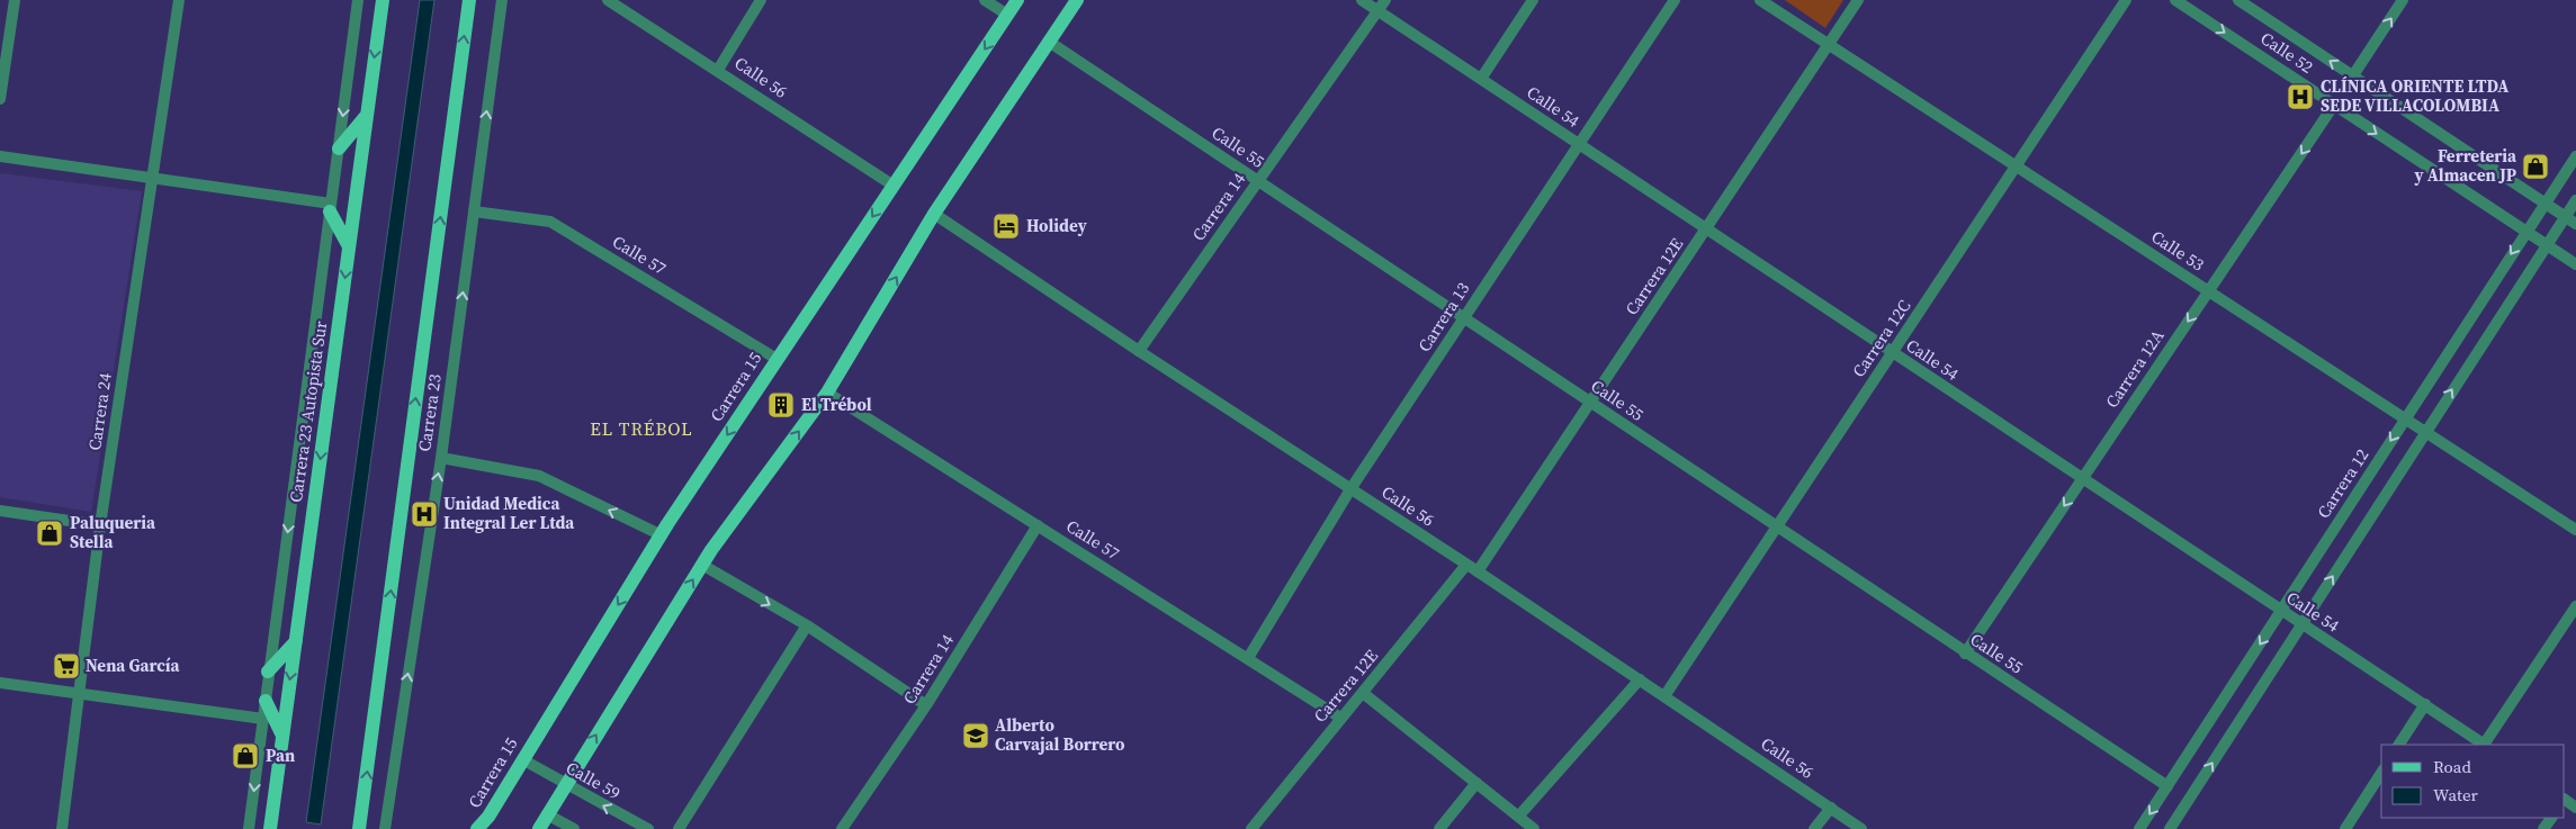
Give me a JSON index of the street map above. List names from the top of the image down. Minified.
{"streets":{"main road":["Carrera 15","Carrera 23 Autopista Sur"],"street":["Calle 52","Calle 56","Calle 54","Calle 55","Carrera 14","Calle 53","Calle 57","Carrera 12E","Carrera 13","Carrera 12C","Carrera 12A","Carrera 24","Carrera 23","Carrera 12","Calle 59"]},"crossings":[["Calle 52","Carrera 12A"],["Calle 52","Carrera 12"],["Calle 56","Carrera 14"],["Calle 56","Carrera 12E"],["Calle 56","Carrera 13"],["Calle 56","Carrera 12C"],["Calle 56","Carrera 15"],["Calle 54","Carrera 14"],["Calle 54","Carrera 12E"],["Calle 54","Carrera 13"],["Calle 54","Carrera 12C"],["Calle 54","Carrera 12A"],["Calle 54","Carrera 12"],["Calle 55","Carrera 14"],["Calle 55","Carrera 12E"],["Calle 55","Carrera 13"],["Calle 55","Carrera 12C"],["Calle 55","Carrera 12A"],["Calle 55","Carrera 12"],["Carrera 14","Calle 57"],["Calle 53","Carrera 12E"],["Calle 53","Carrera 12C"],["Calle 53","Carrera 12A"],["Calle 53","Carrera 12"],["Calle 57","Carrera 12E"],["Calle 57","Carrera 13"],["Calle 57","Carrera 15"],["Calle 57","Carrera 23"],["Carrera 15","Calle 59"]],"one_way":["Carrera 12A","Carrera 23"],"districts":["EL TRÉBOL"],"places":{"hospital":["CLÍNICA ORIENTE LTDA SEDE VILLACOLOMBIA","Unidad Medica Integral Ler Ltda"],"shop":["Ferreteria y Almacen JP","Paluqueria Stella","Pan"],"hotel":["Holidey"],"building":["El Trébol"],"supermarket":["Nena García"],"school or university":["Alberto Carvajal Borrero"]},"legend":["Road","Water"]}
